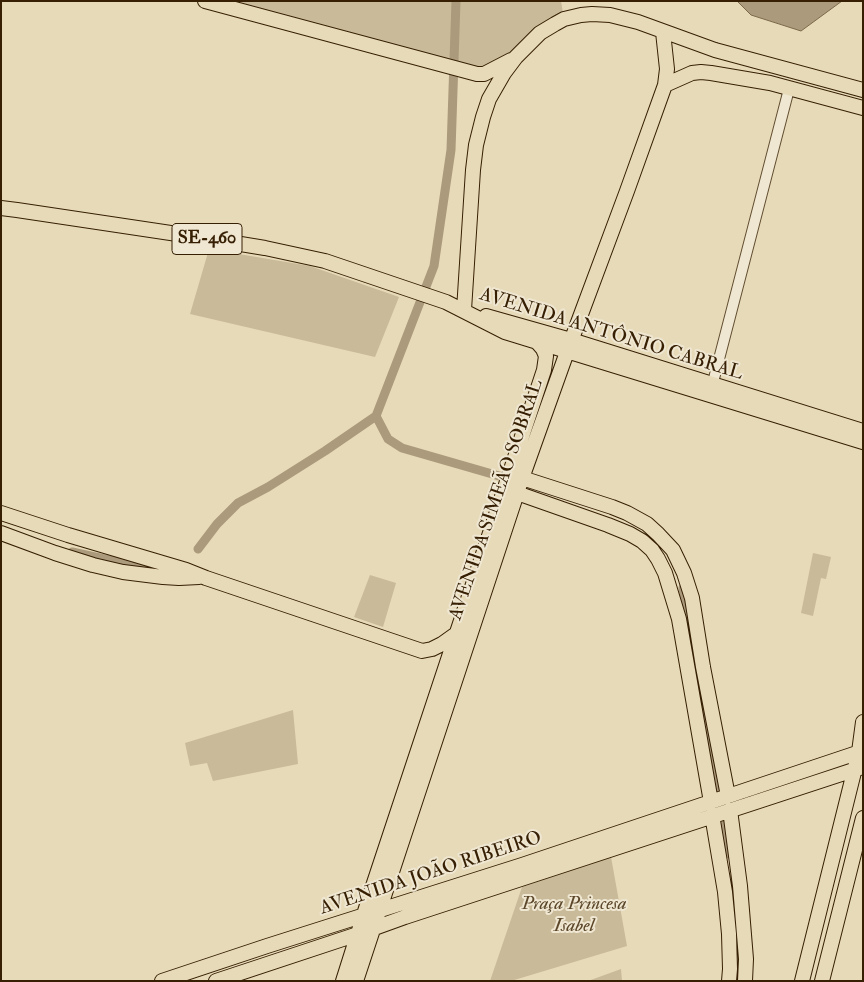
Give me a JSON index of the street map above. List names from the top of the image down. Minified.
{"streets":{"main road":["SE-460","AVENIDA ANTÔNIO CABRAL","AVENIDA SIMEÃO SOBRAL","AVENIDA JOÃO RIBEIRO"]},"crossings":[["SE-460","AVENIDA ANTÔNIO CABRAL"],["AVENIDA ANTÔNIO CABRAL","AVENIDA SIMEÃO SOBRAL"],["AVENIDA SIMEÃO SOBRAL","AVENIDA JOÃO RIBEIRO"]],"parks":["Praça Princesa Isabel"]}
